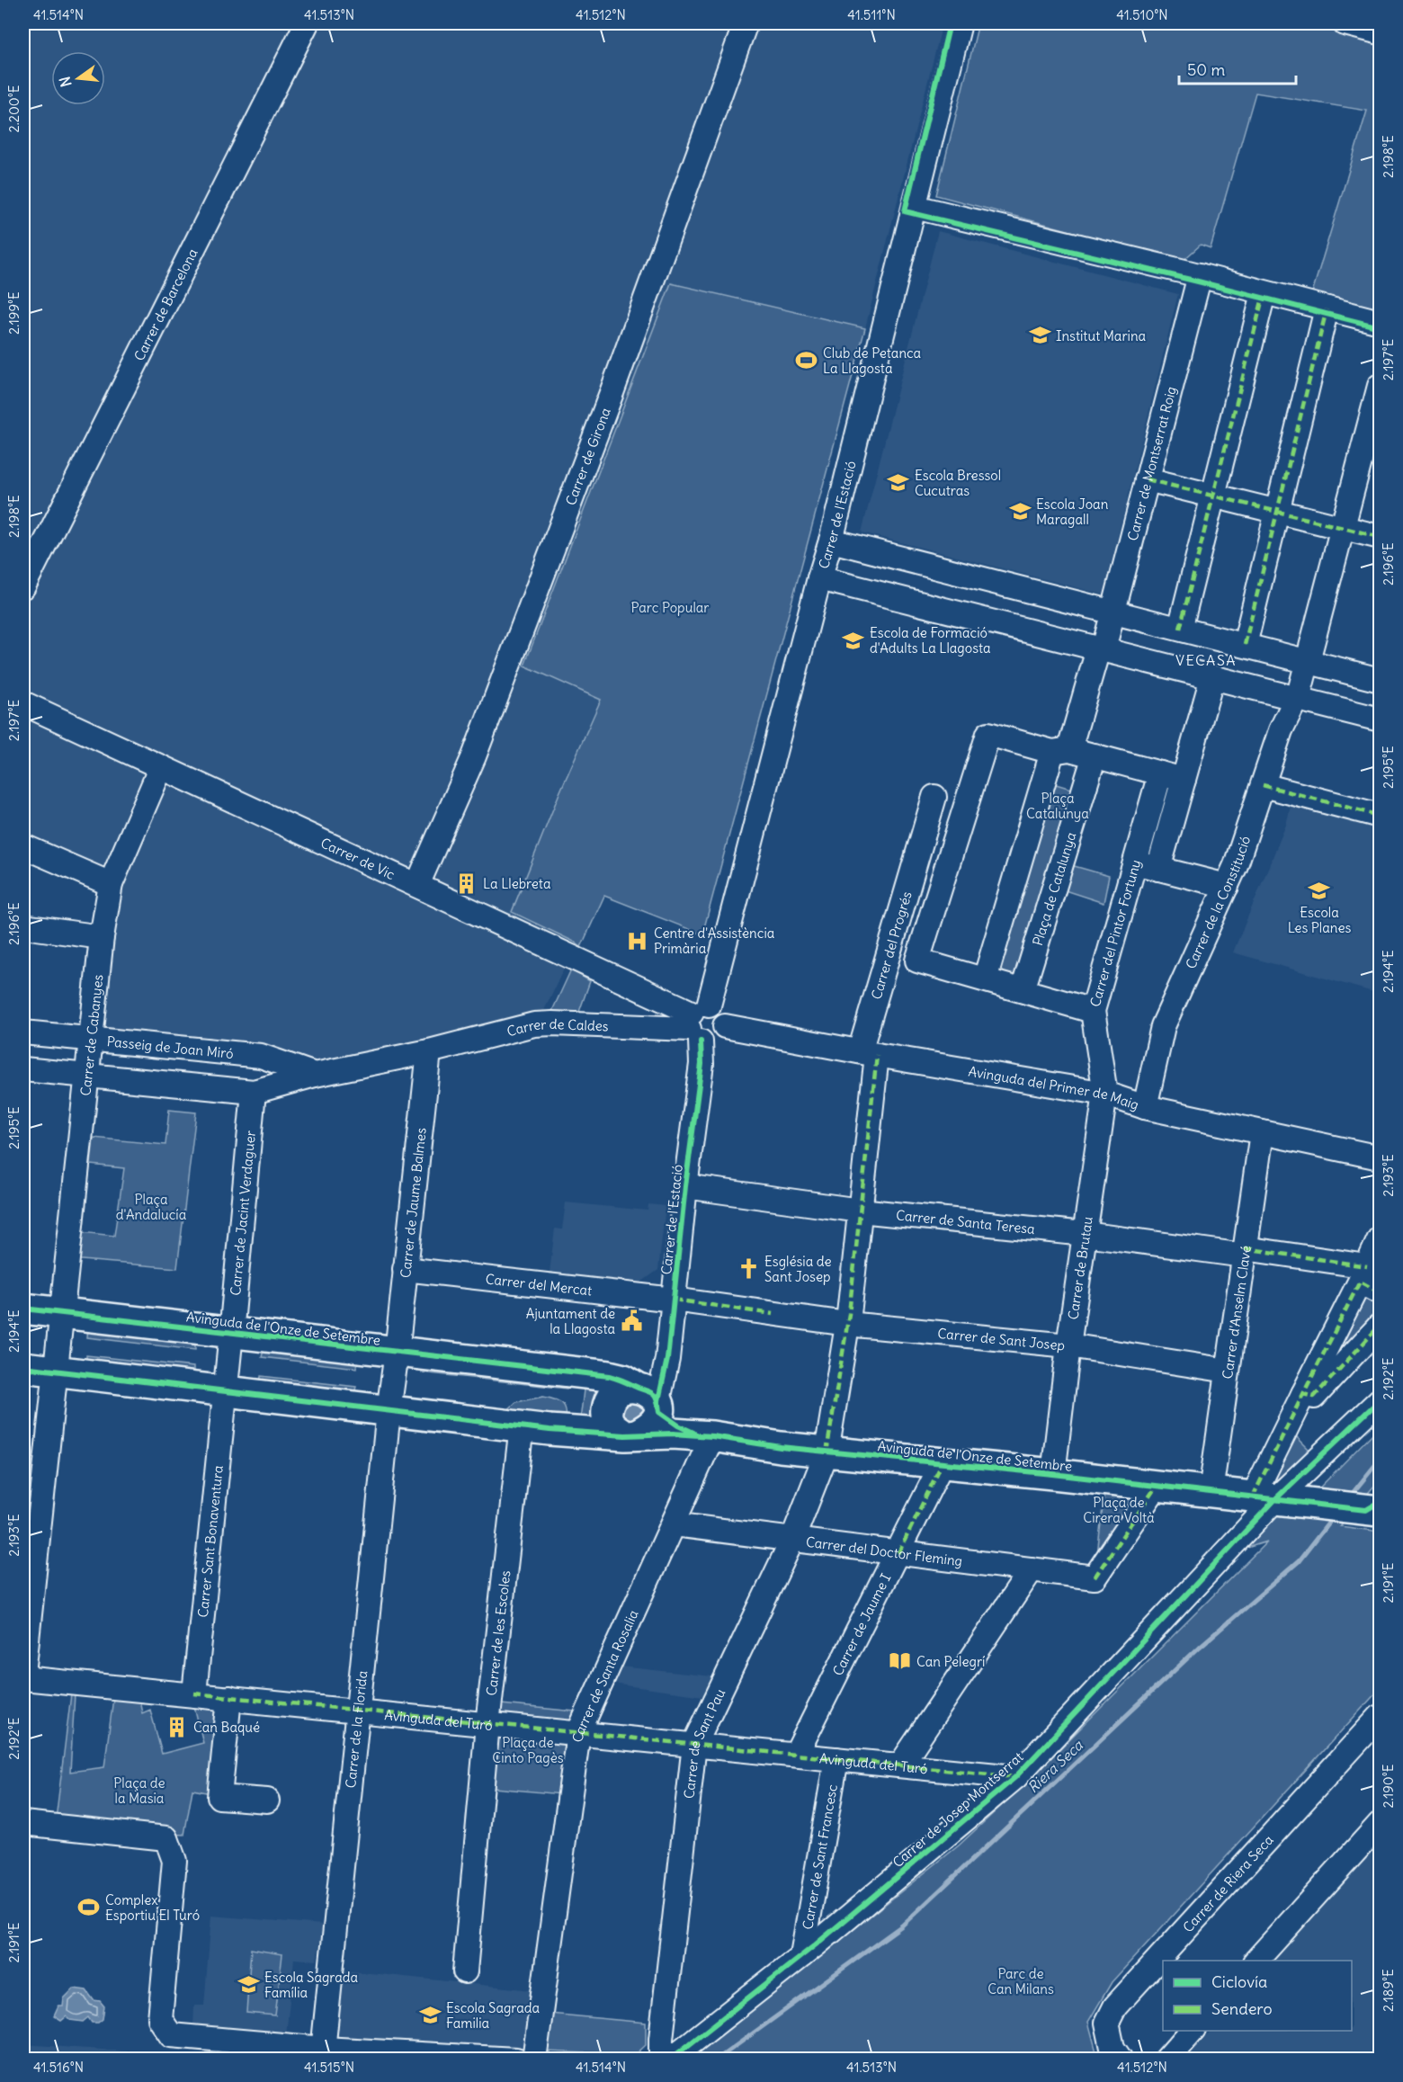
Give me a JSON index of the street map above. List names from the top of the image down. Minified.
{"streets":{"main road":["Avinguda de l'Onze de Setembre"],"street":["Carrer de Barcelona","Carrer de Girona","Carrer de Montserrat Roig","Carrer de l'Estació","Carrer de Vic","Plaça de Catalunya","Carrer de la Constitució","Carrer del Pintor Fortuny","Carrer del Progrés","Carrer de Caldes","Carrer de Cabanyes","Passeig de Joan Miró","Avinguda del Primer de Maig","Carrer de Jaume Balmes","Carrer de Jacint Verdaguer","Carrer de Santa Teresa","Carrer de Brutau","Carrer del Mercat","Carrer d'Anselm Clavé","Carrer de Sant Josep","Carrer Sant Bonaventura","Carrer del Doctor Fleming","Carrer de Jaume I","Carrer de les Escoles","Carrer de Santa Rosalia","Avinguda del Turó","Carrer de la Florida","Carrer de Sant Pau","Carrer de Josep Montserrat","Carrer de Sant Francesc","Carrer de Riera Seca"]},"crossings":[["Carrer de Girona","Carrer de Vic"],["Carrer de l'Estació","Carrer de Vic"],["Carrer de l'Estació","Carrer de Caldes"],["Carrer de l'Estació","Avinguda del Primer de Maig"],["Carrer de l'Estació","Carrer de Santa Teresa"],["Carrer de l'Estació","Carrer del Mercat"],["Carrer de l'Estació","Avinguda de l'Onze de Setembre"],["Carrer de Vic","Carrer de Caldes"],["Carrer de Vic","Carrer de Cabanyes"],["Carrer de Vic","Avinguda del Primer de Maig"],["Carrer de la Constitució","Avinguda del Primer de Maig"],["Carrer del Pintor Fortuny","Avinguda del Primer de Maig"],["Carrer del Pintor Fortuny","Carrer de Brutau"],["Carrer del Progrés","Avinguda del Primer de Maig"],["Carrer del Progrés","Carrer de Santa Teresa"],["Carrer del Progrés","Carrer de Sant Pau"],["Carrer de Caldes","Avinguda del Primer de Maig"],["Carrer de Caldes","Carrer de Jaume Balmes"],["Carrer de Cabanyes","Passeig de Joan Miró"],["Carrer de Cabanyes","Avinguda de l'Onze de Setembre"],["Avinguda del Primer de Maig","Carrer de Brutau"],["Avinguda del Primer de Maig","Carrer d'Anselm Clavé"],["Carrer de Jaume Balmes","Carrer del Mercat"],["Carrer de Jaume Balmes","Avinguda de l'Onze de Setembre"],["Carrer de Jacint Verdaguer","Avinguda de l'Onze de Setembre"],["Carrer de Santa Teresa","Carrer de Brutau"],["Carrer de Santa Teresa","Carrer d'Anselm Clavé"],["Carrer de Santa Teresa","Carrer de Sant Pau"],["Carrer de Brutau","Avinguda de l'Onze de Setembre"],["Carrer de Brutau","Carrer de Sant Josep"],["Carrer del Mercat","Carrer de Sant Josep"],["Carrer d'Anselm Clavé","Avinguda de l'Onze de Setembre"],["Carrer d'Anselm Clavé","Carrer de Sant Josep"],["Avinguda de l'Onze de Setembre","Carrer Sant Bonaventura"],["Avinguda de l'Onze de Setembre","Carrer del Doctor Fleming"],["Avinguda de l'Onze de Setembre","Carrer de Jaume I"],["Avinguda de l'Onze de Setembre","Carrer de les Escoles"],["Avinguda de l'Onze de Setembre","Carrer de Santa Rosalia"],["Avinguda de l'Onze de Setembre","Carrer de la Florida"],["Avinguda de l'Onze de Setembre","Carrer de Sant Pau"],["Avinguda de l'Onze de Setembre","Carrer de Josep Montserrat"],["Carrer de Sant Josep","Carrer de Sant Pau"],["Carrer Sant Bonaventura","Avinguda del Turó"],["Carrer del Doctor Fleming","Carrer de Jaume I"],["Carrer del Doctor Fleming","Carrer de Santa Rosalia"],["Carrer del Doctor Fleming","Carrer de Sant Pau"],["Carrer de Jaume I","Avinguda del Turó"],["Carrer de les Escoles","Avinguda del Turó"],["Carrer de Santa Rosalia","Avinguda del Turó"],["Avinguda del Turó","Carrer de la Florida"],["Avinguda del Turó","Carrer de Sant Pau"],["Avinguda del Turó","Carrer de Josep Montserrat"],["Avinguda del Turó","Carrer de Sant Francesc"],["Carrer de Josep Montserrat","Carrer de Sant Francesc"]],"districts":["VECASA"],"water":["Riera Seca"],"parks":["Parc Popular","Plaça Catalunya","Plaça d'Andalucía","Plaça de Cirera Voltà","Plaça de Cinto Pagès","Plaça de la Masia","Parc de Can Milans"],"places":{"school or university":["Institut Marina","Escola Bressol Cucutras","Escola Joan Maragall","Escola de Formació d'Adults La Llagosta","Escola Les Planes","Escola Sagrada Família","Escola Sagrada Familia"],"sports":["Club de Petanca La Llagosta","Complex Esportiu El Turó"],"building":["La Llebreta","Can Baqué"],"hospital":["Centre d'Assistència Primària"],"church":["Església de Sant Josep"],"public building":["Ajuntament de la Llagosta"],"library":["Can Pelegrí"]},"legend":["Ciclovía","Sendero"],"scale_bar":"50 m","north":"left","coordinates":["41.514°N","41.513°N","41.512°N","41.511°N","41.510°N","2.200°E","2.198°E","2.199°E","2.197°E","2.196°E","2.195°E","2.194°E","2.193°E","2.192°E","2.191°E","2.190°E","2.189°E","41.516°N","41.515°N"]}
